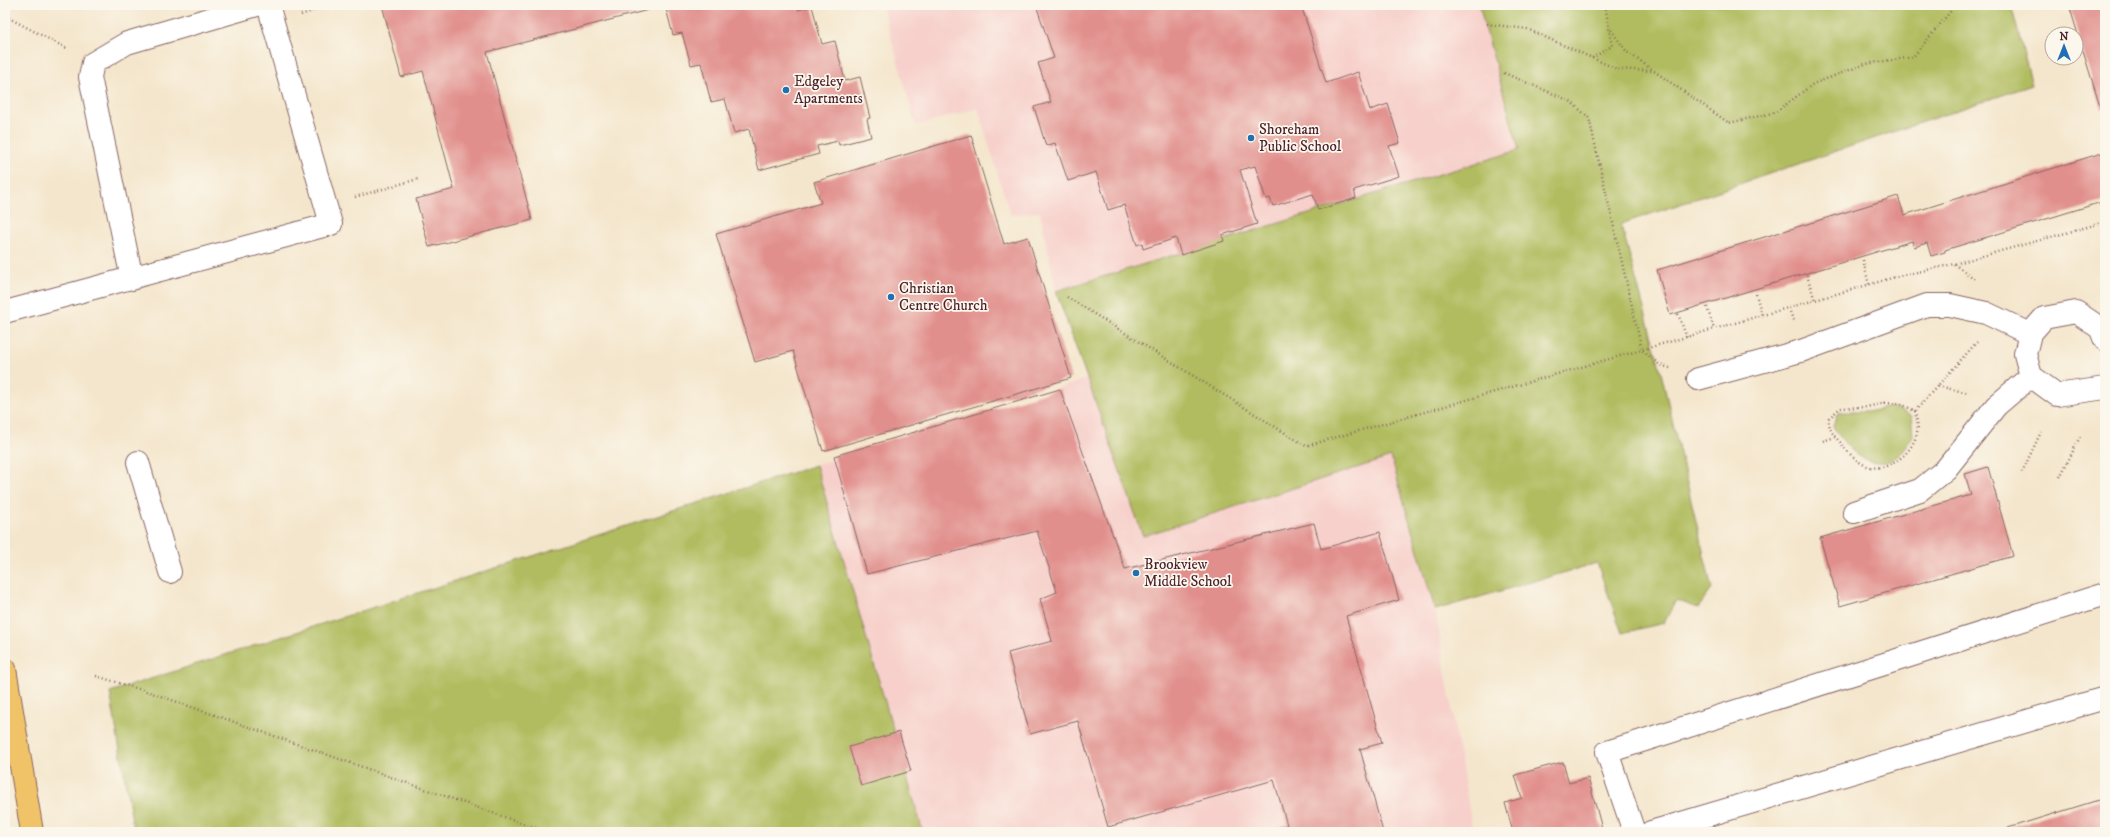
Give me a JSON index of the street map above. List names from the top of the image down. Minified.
{"places":["Edgeley Apartments","Shoreham Public School","Christian Centre Church","Brookview Middle School"],"north":"top"}
